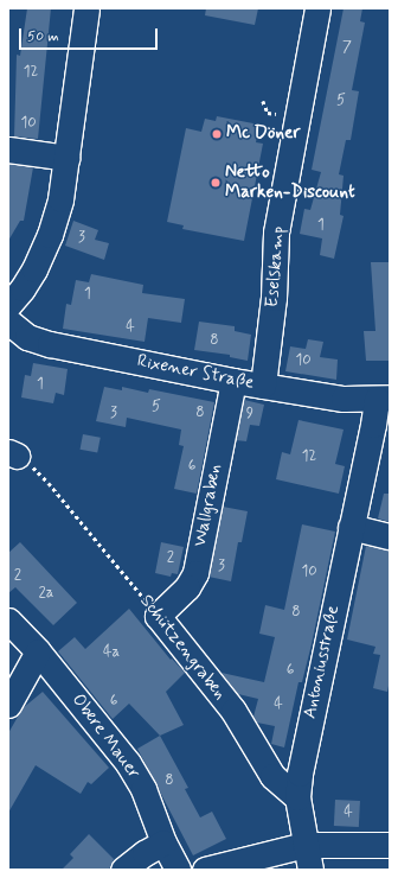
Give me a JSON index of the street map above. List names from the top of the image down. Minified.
{"streets":{"street":["Eselskamp","Rixener Straße","Wallgraben","Schützengraben","Antoniusstraße","Obere Mauer"]},"crossings":[["Eselskamp","Rixener Straße"],["Rixener Straße","Wallgraben"],["Rixener Straße","Antoniusstraße"],["Wallgraben","Schützengraben"],["Schützengraben","Antoniusstraße"]],"places":["Mc Döner","Netto Marken-Discount"],"house_numbers":["7","12","5","10","1","3","1","4","8","10","1","5","3","8","9","12","6","2","3","10","2","2a","8","4a","6","6","4","8","4"],"scale_bar":"50 m"}
